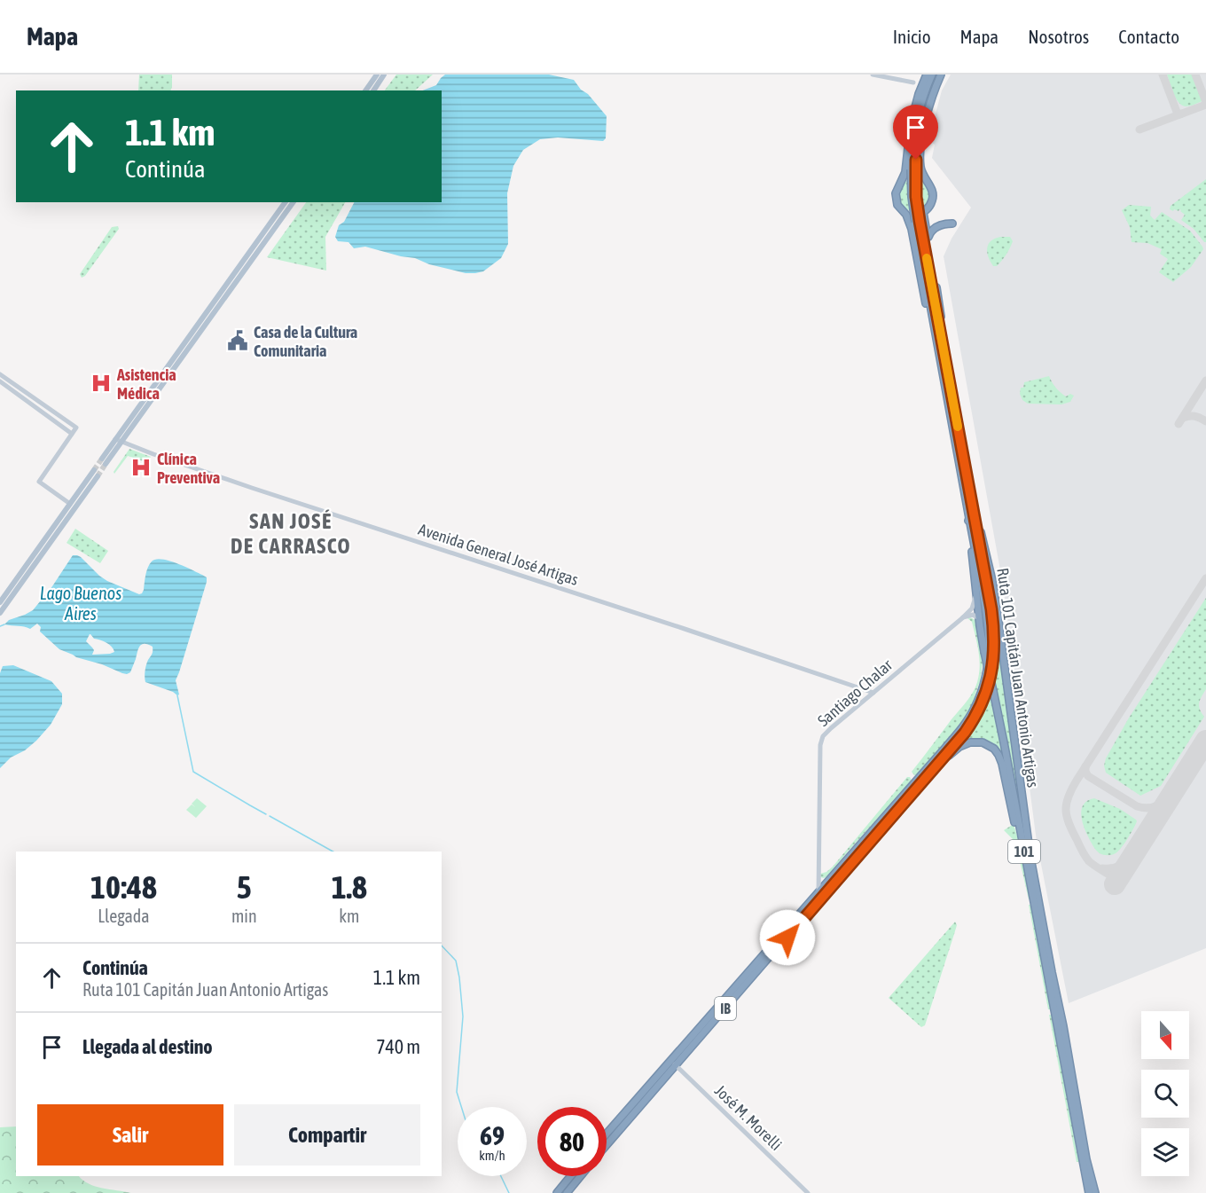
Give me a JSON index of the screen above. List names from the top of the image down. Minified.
{"streets":{"highway":["Ruta 101 Capitán Juan Antonio Artigas","101","IB"],"street":["Avenida General José Artigas","Santiago Chalar","José M. Morelli"]},"crossings":[["Avenida General José Artigas","Santiago Chalar"],["Ruta 101 Capitán Juan Antonio Artigas","Santiago Chalar"],["Ruta 101 Capitán Juan Antonio Artigas","IB"],["Santiago Chalar","IB"],["IB","José M. Morelli"]],"districts":["SAN JOSÉ DE CARRASCO"],"water":["Lago Buenos Aires"],"places":{"public building":["Casa de la Cultura Comunitaria"],"hospital":["Asistencia Médica","Clínica Preventiva"]},"north":"bottom","page":{"header":"Mapa","nav":["Inicio","Mapa","Nosotros","Contacto"],"turn":["1.1 km","Continúa"],"eta":["10:48","Llegada","5","min","1.8","km"],"list":[{"name":"Continúa","note":"Ruta 101 Capitán Juan Antonio Artigas","value":"1.1 km"},{"name":"Llegada al destino","value":"740 m"}],"buttons":["Salir","Compartir"],"speed":"69 km/h","limit":"80"}}
